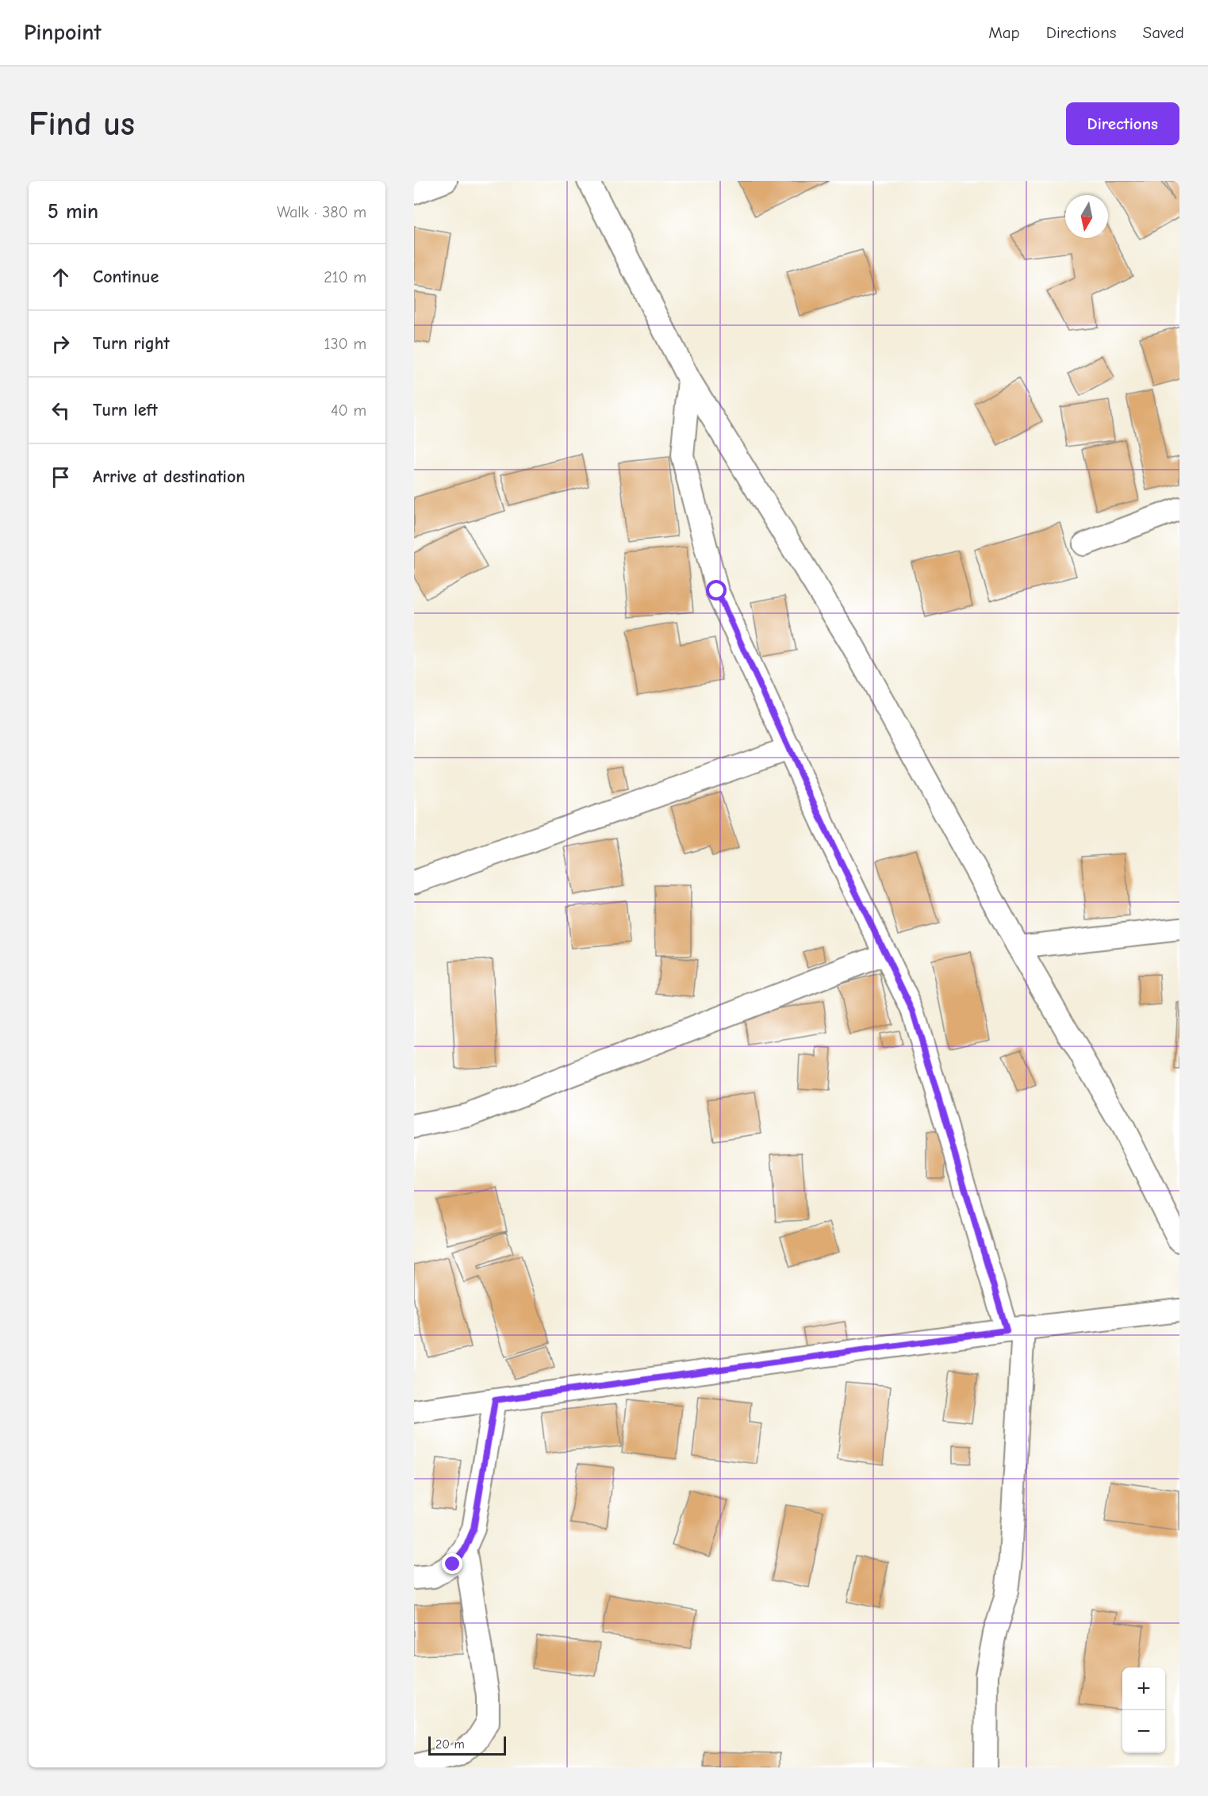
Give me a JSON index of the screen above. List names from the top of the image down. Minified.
{"scale_bar":"20 m","north":"bottom","page":{"header":"Pinpoint","nav":["Map","Directions","Saved"],"buttons":"Directions","title":"Find us","heading":["5 min","Walk · 380 m"],"list":[["Continue","210 m"],["Turn right","130 m"],["Turn left","40 m"],"Arrive at destination"],"map_buttons":["+","−"],"scale":"20 m"}}
